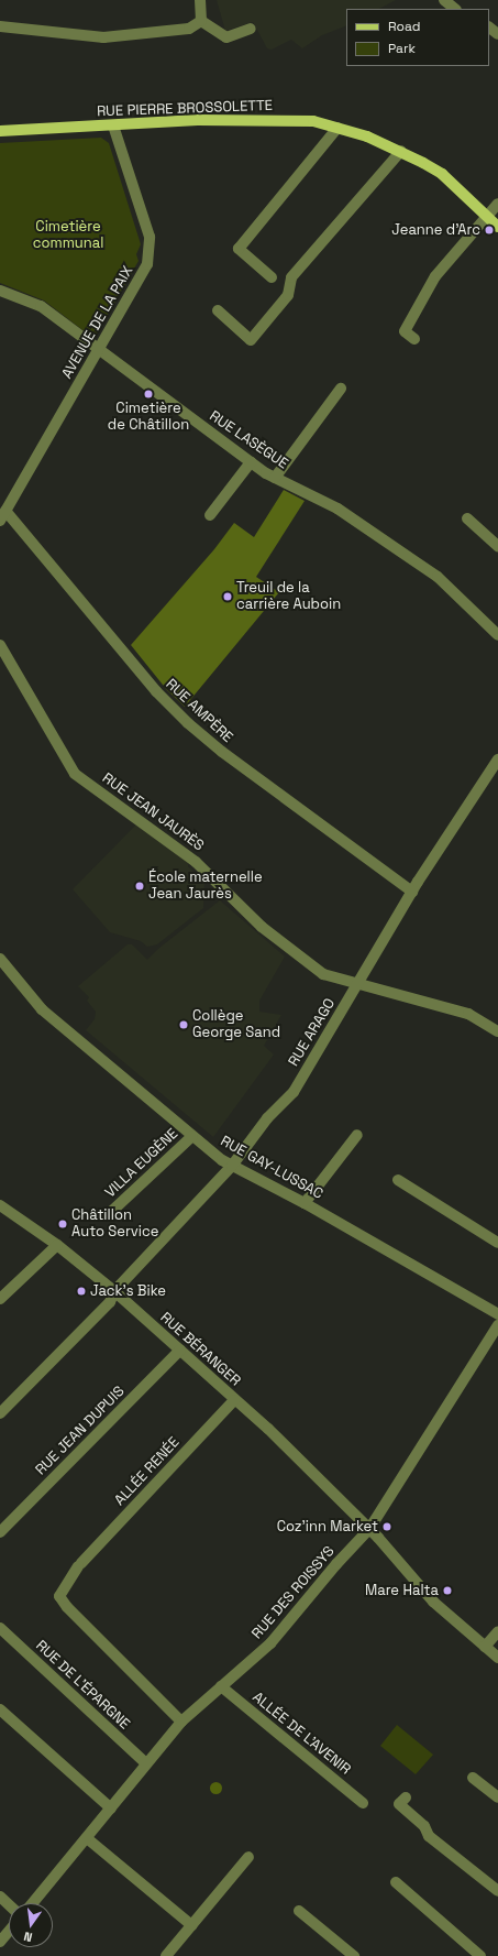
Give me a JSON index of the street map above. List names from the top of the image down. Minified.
{"streets":{"main road":["RUE PIERRE BROSSOLETTE"],"street":["AVENUE DE LA PAIX","RUE LASÈGUE","RUE AMPÈRE","RUE JEAN JAURÈS","RUE ARAGO","VILLA EUGÈNE","RUE GAY-LUSSAC","RUE BÉRANGER","RUE JEAN DUPUIS","ALLÉE RENÉE","RUE DES ROISSYS","RUE DE L'ÉPARGNE","ALLÉE DE L'AVENIR"]},"crossings":[["RUE PIERRE BROSSOLETTE","AVENUE DE LA PAIX"],["AVENUE DE LA PAIX","RUE LASÈGUE"],["AVENUE DE LA PAIX","RUE AMPÈRE"],["RUE AMPÈRE","RUE ARAGO"],["RUE JEAN JAURÈS","RUE ARAGO"],["RUE ARAGO","RUE GAY-LUSSAC"],["RUE ARAGO","RUE BÉRANGER"],["VILLA EUGÈNE","RUE GAY-LUSSAC"],["RUE BÉRANGER","RUE JEAN DUPUIS"],["RUE BÉRANGER","ALLÉE RENÉE"],["RUE BÉRANGER","RUE DES ROISSYS"],["ALLÉE RENÉE","RUE DES ROISSYS"],["RUE DES ROISSYS","RUE DE L'ÉPARGNE"],["RUE DES ROISSYS","ALLÉE DE L'AVENIR"]],"parks":["Cimetière communal"],"places":["Jeanne d'Arc","Cimetière de Châtillon","Treuil de la carrière Auboin","École maternelle Jean Jaurès","Collège George Sand","Châtillon Auto Service","Jack's Bike","Coz'inn Market","Mare Halta"],"legend":["Road","Park"],"north":"bottom"}
